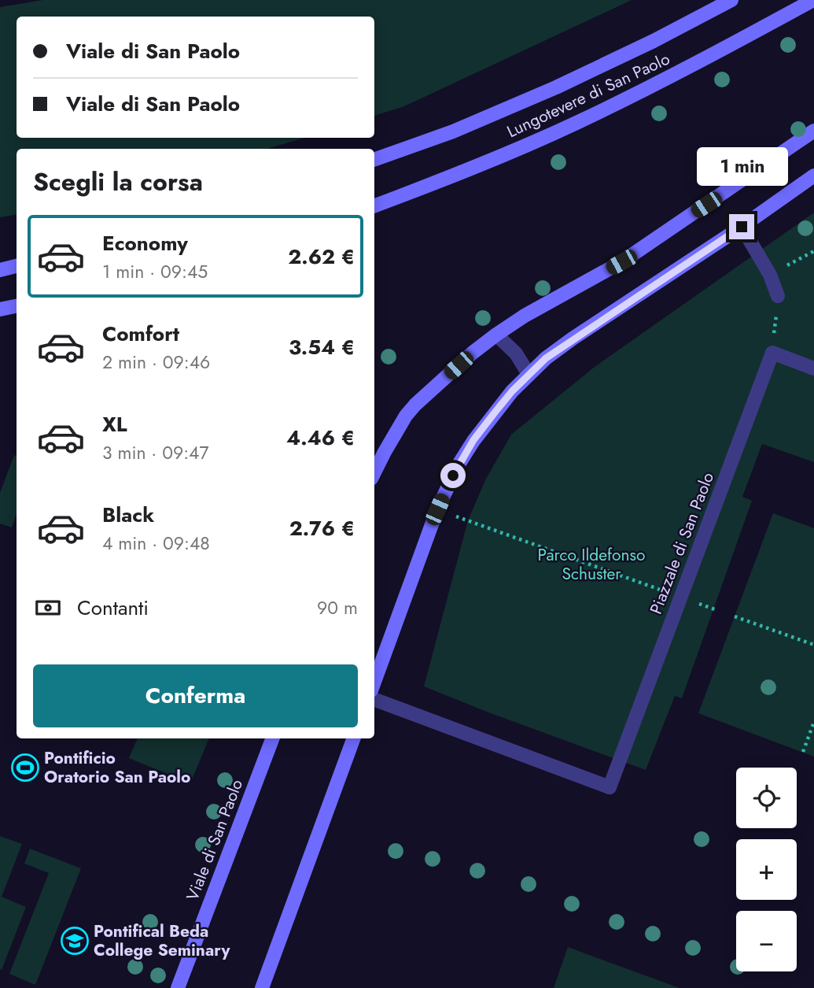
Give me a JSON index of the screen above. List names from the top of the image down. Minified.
{"streets":{"street":["Lungotevere di San Paolo","Piazzale di San Paolo","Viale di San Paolo"]},"parks":["Parco Ildefonso Schuster"],"places":{"sports":["Pontificio Oratorio San Paolo"],"school or university":["Pontifical Beda College Seminary"]},"page":{"banner":["Viale di San Paolo","Viale di San Paolo"],"bubble":"1 min","heading":"Scegli la corsa","list":[{"name":"Economy","note":"1 min · 09:45","value":"2.62 €"},{"name":"Comfort","note":"2 min · 09:46","value":"3.54 €"},{"name":"XL","note":"3 min · 09:47","value":"4.46 €"},{"name":"Black","note":"4 min · 09:48","value":"2.76 €"}],"pay":["Contanti","90 m"],"buttons":"Conferma","map_buttons":["+","−"]}}
